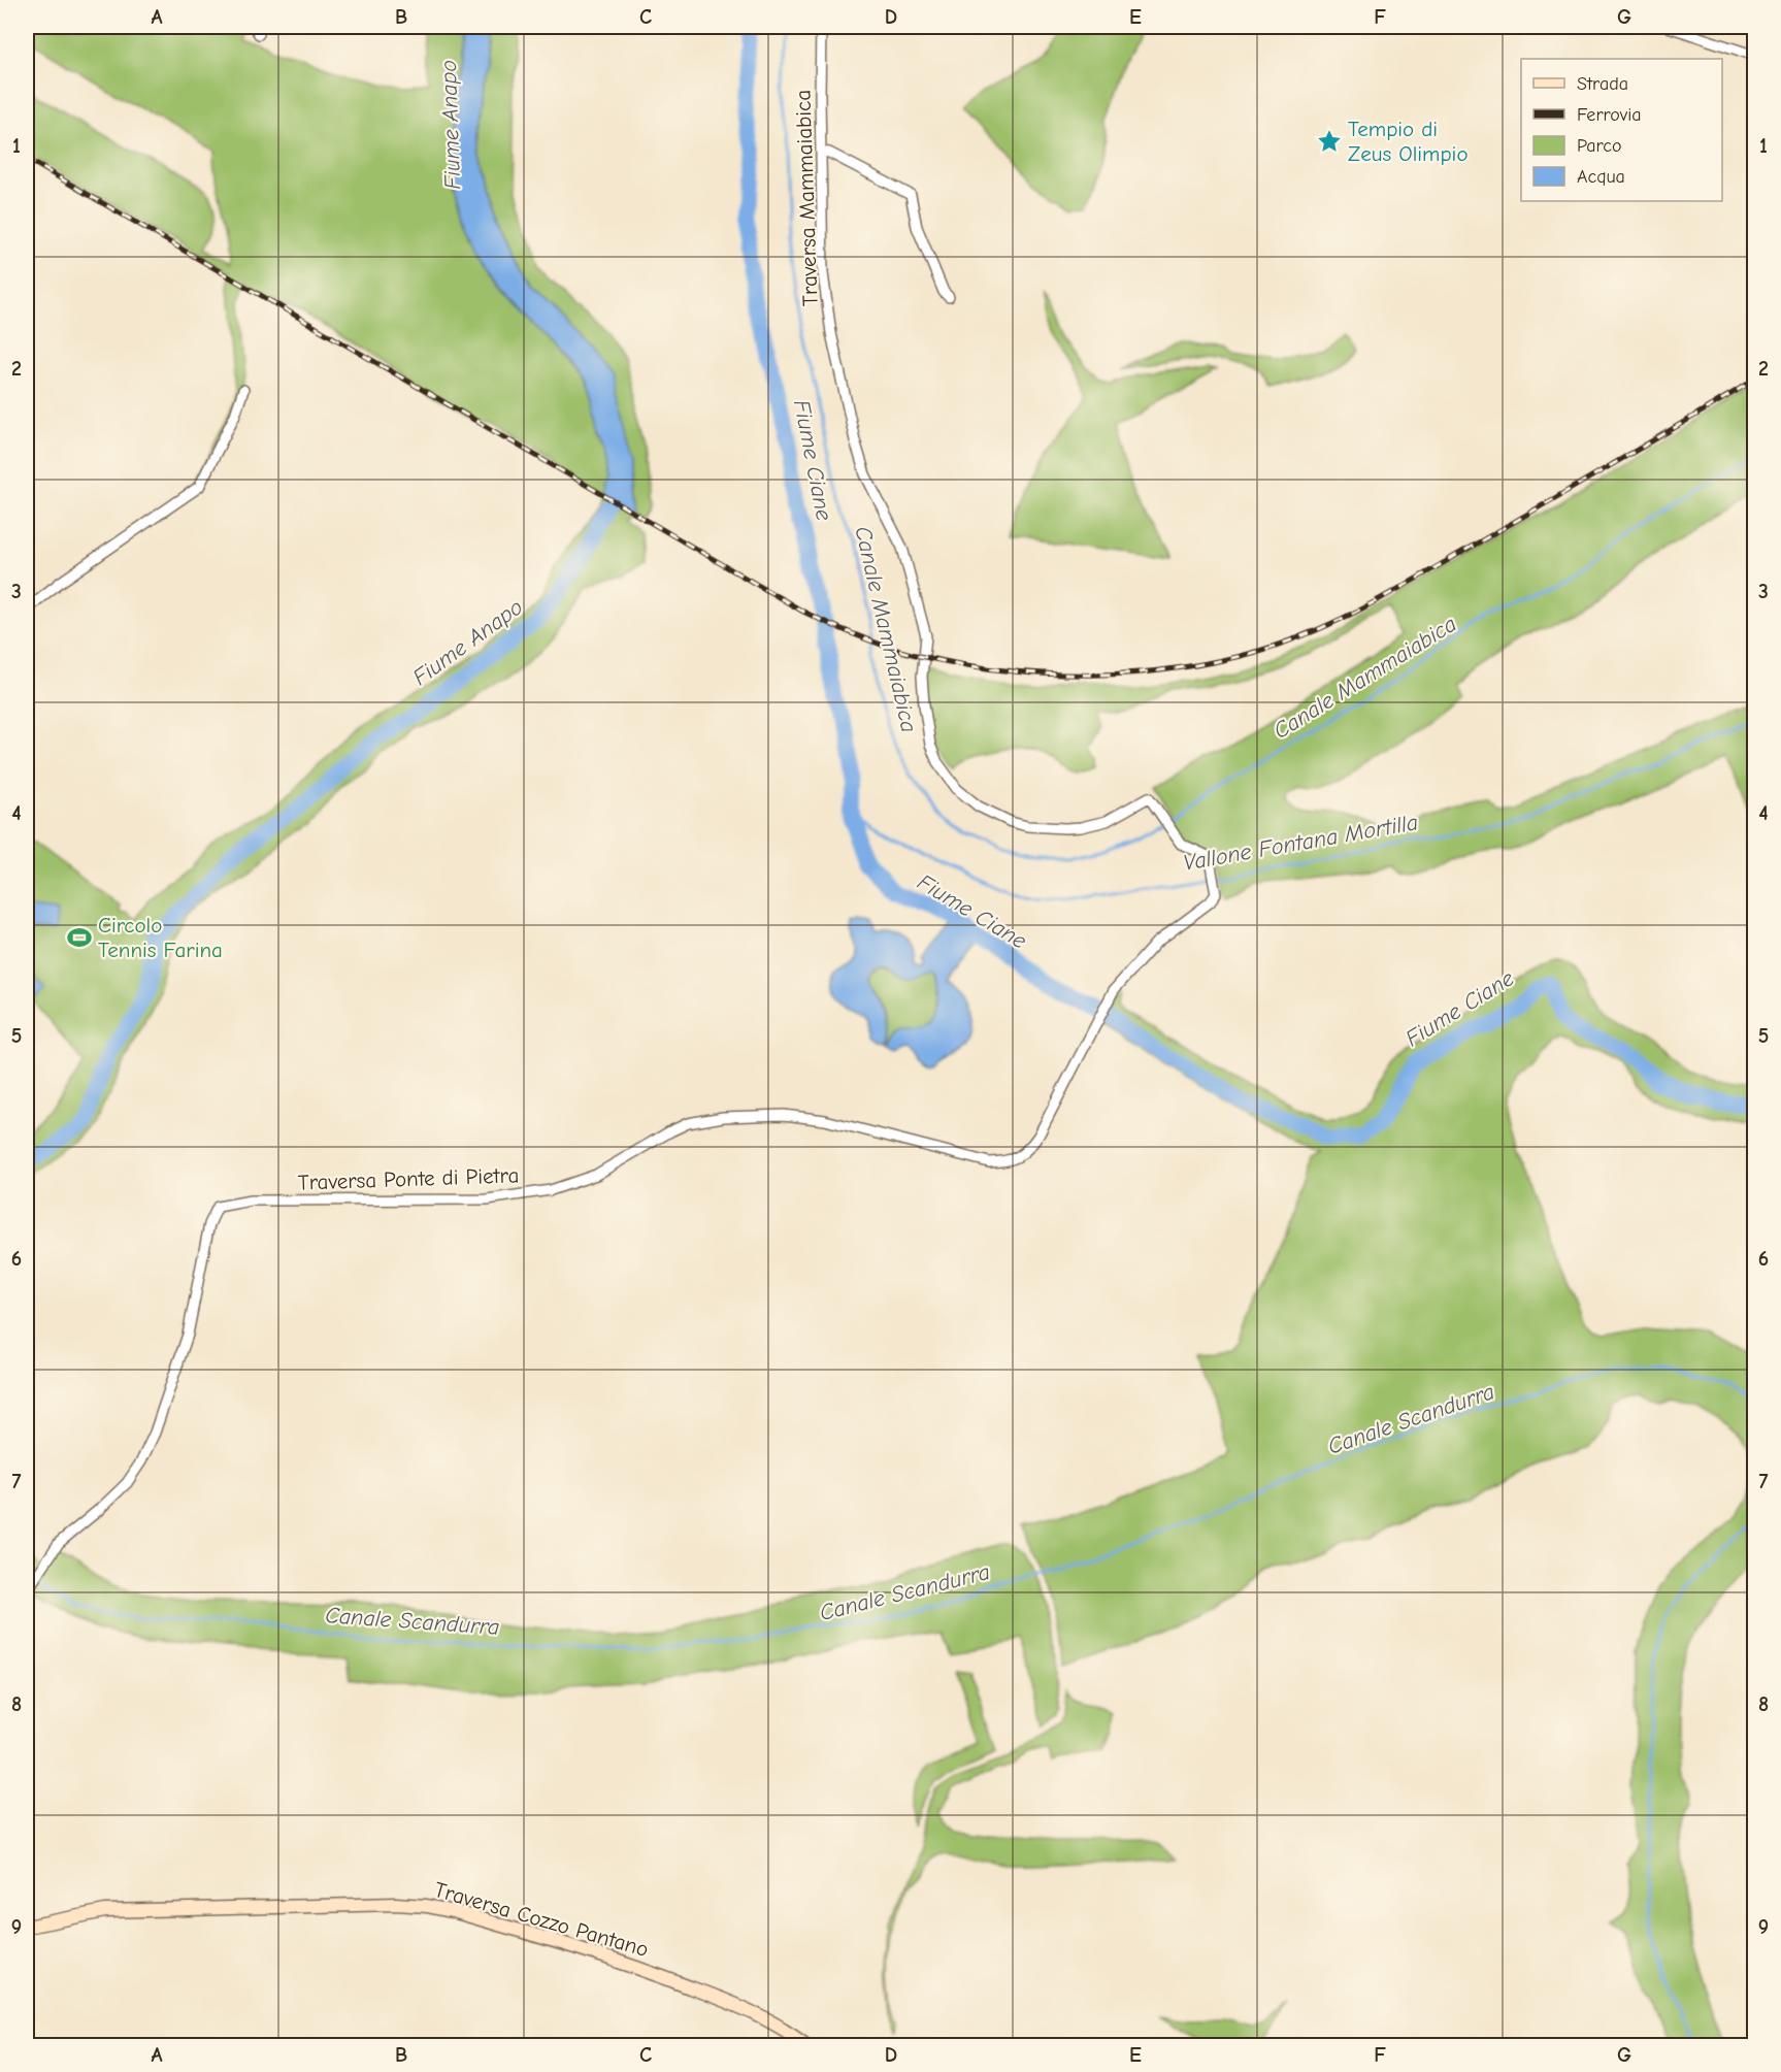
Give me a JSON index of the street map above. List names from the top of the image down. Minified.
{"streets":{"street":["Traversa Mammaiabica","Traversa Ponte di Pietra","Traversa Cozzo Pantano"]},"crossings":[["Traversa Mammaiabica","Traversa Ponte di Pietra"]],"water":["Fiume Anapo","Fiume Ciane","Canale Mammaiabica","Vallone Fontana Mortilla","Canale Scandurra"],"places":{"place":["Tempio di Zeus Olimpio"],"sports":["Circolo Tennis Farina"]},"legend":["Strada","Ferrovia","Parco","Acqua"],"grid":{"columns":["A","B","C","D","E","F","G"],"rows":["1","2","3","4","5","6","7","8","9"]}}
